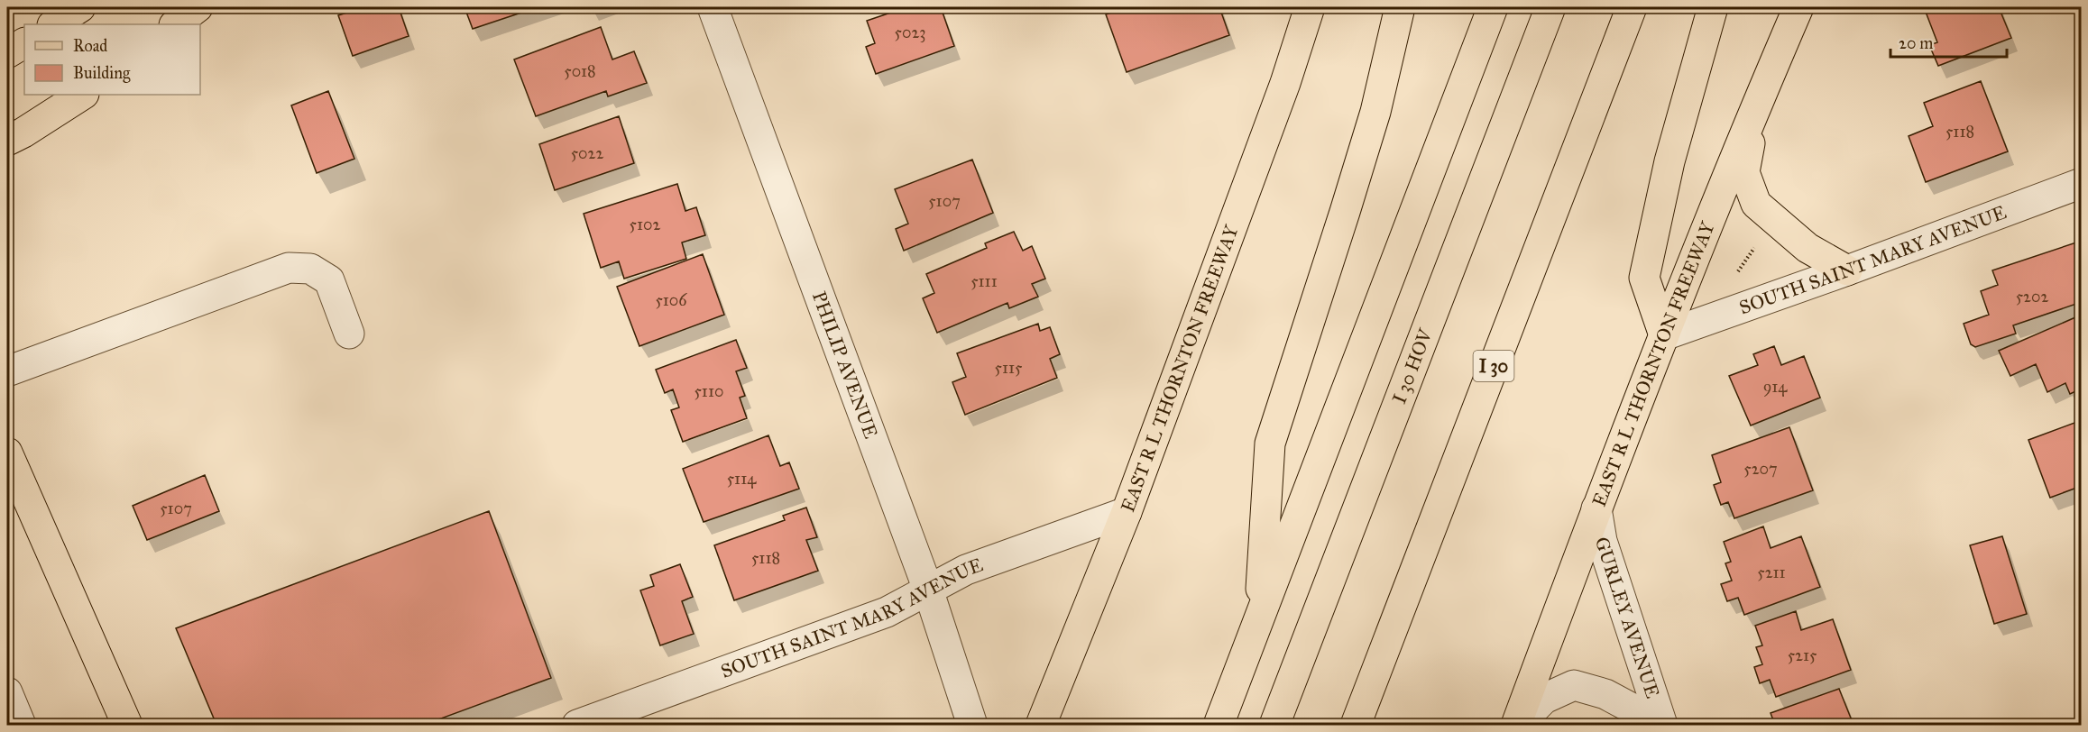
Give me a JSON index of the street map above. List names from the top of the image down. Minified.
{"streets":{"main road":["EAST R L THORNTON FREEWAY","I 30 HOV","I 30"],"street":["SOUTH SAINT MARY AVENUE","PHILIP AVENUE","GURLEY AVENUE"]},"crossings":[["SOUTH SAINT MARY AVENUE","EAST R L THORNTON FREEWAY"],["SOUTH SAINT MARY AVENUE","PHILIP AVENUE"],["EAST R L THORNTON FREEWAY","GURLEY AVENUE"]],"house_numbers":["5023","5018","5118","5022","5107","5102","5111","5202","5106","5115","914","5110","5207","5114","5107","5118","5211","5215"],"legend":["Road","Building"],"scale_bar":"20 m"}
